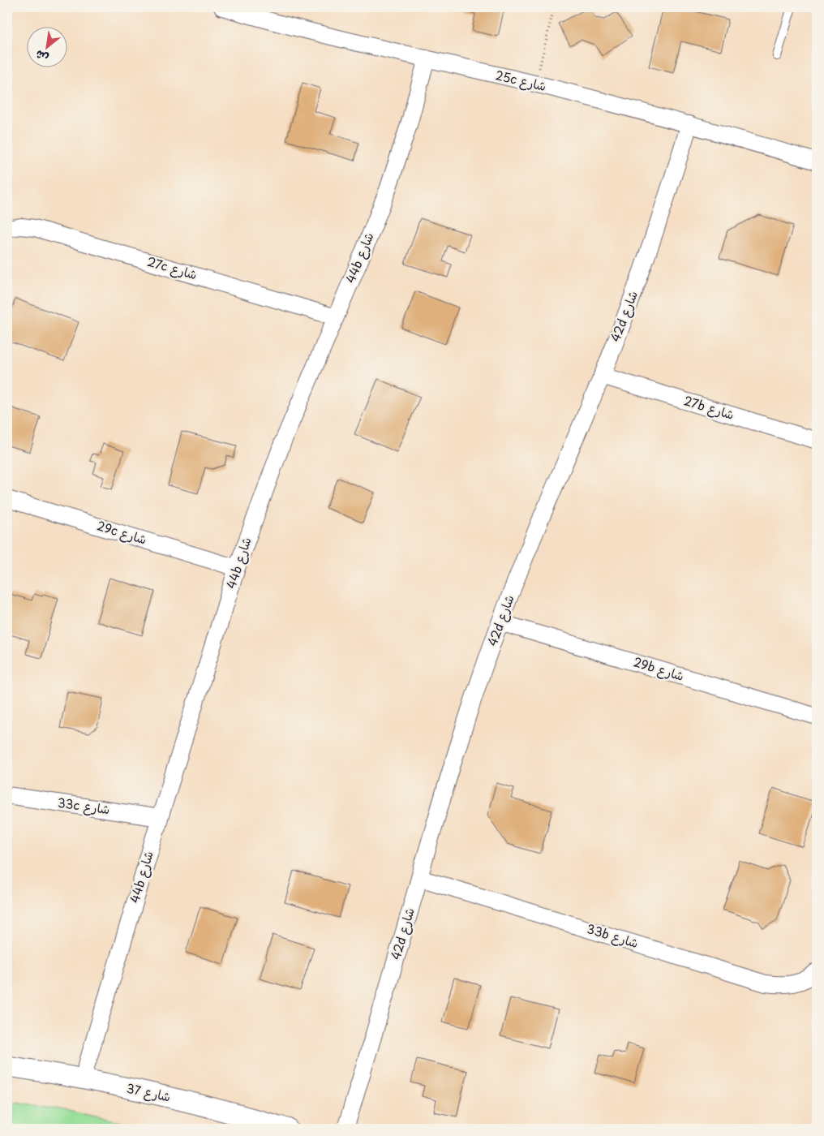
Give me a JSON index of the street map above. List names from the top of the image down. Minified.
{"streets":{"street":["25c شارع","44b شارع","27c شارع","42d شارع","27b شارع","29c شارع","29b شارع","33c شارع","33b شارع","شارع 37"]},"crossings":[["25c شارع","44b شارع"],["25c شارع","42d شارع"],["44b شارع","27c شارع"],["44b شارع","29c شارع"],["44b شارع","33c شارع"],["44b شارع","شارع 37"],["42d شارع","27b شارع"],["42d شارع","29b شارع"],["42d شارع","33b شارع"]],"north":"bottom left"}
